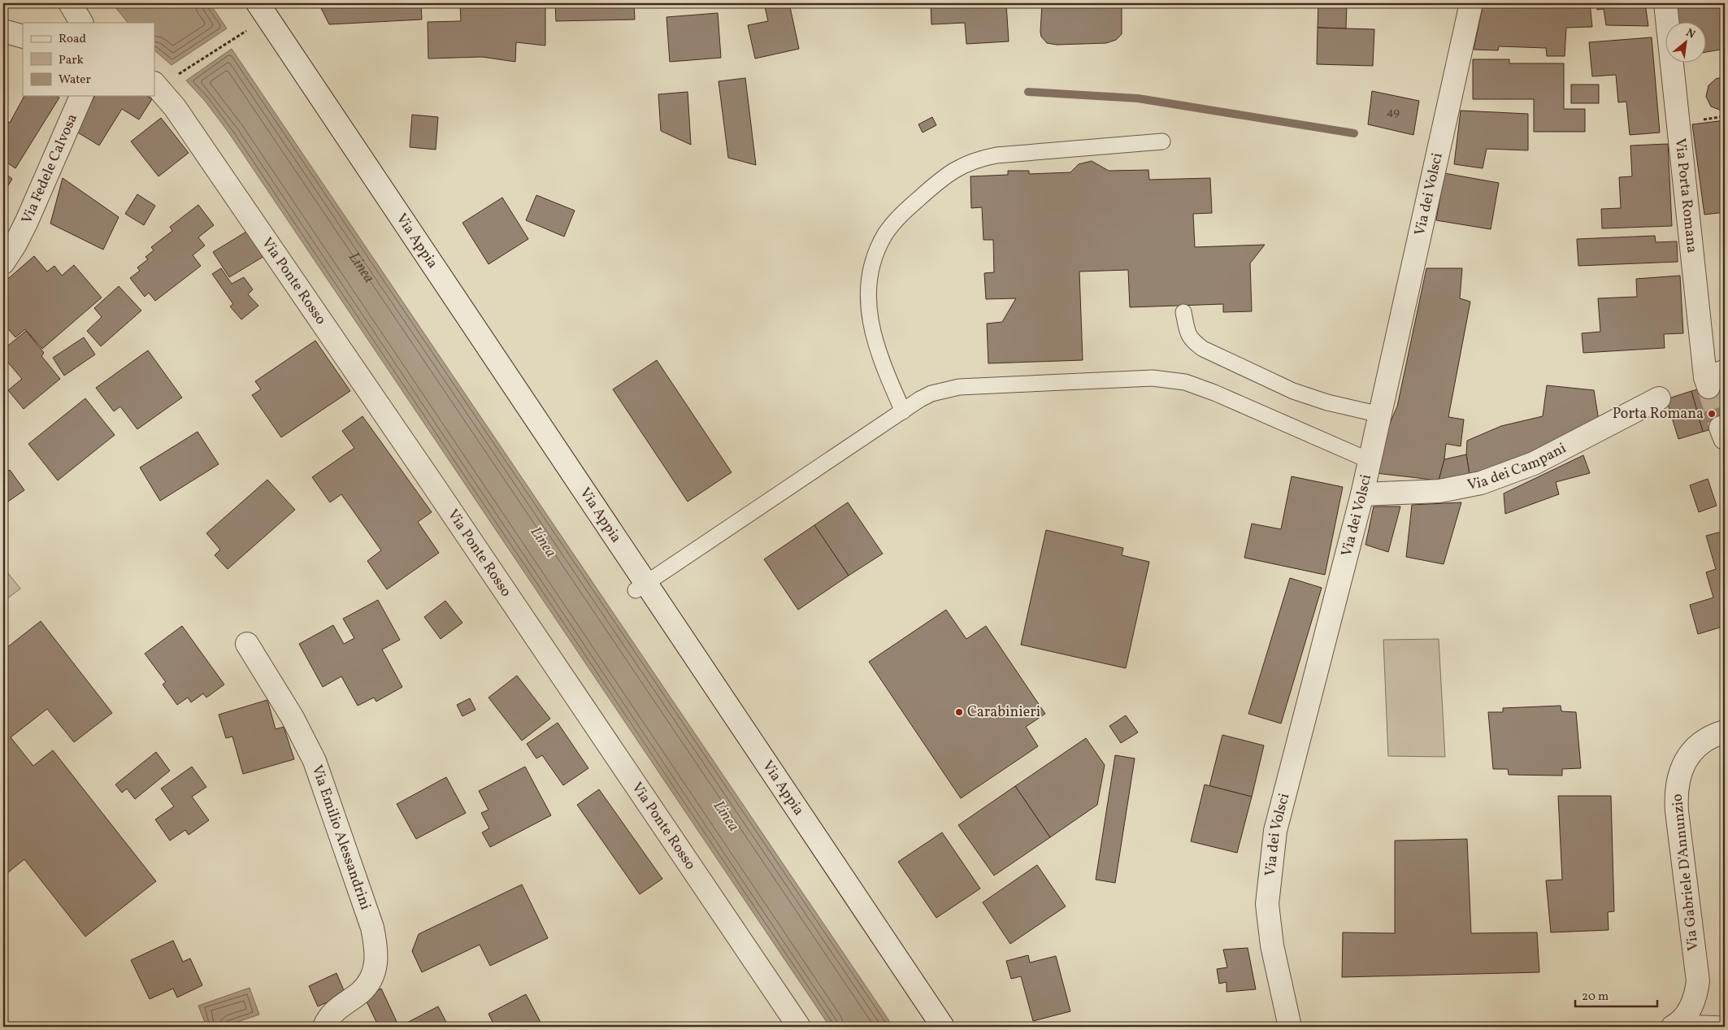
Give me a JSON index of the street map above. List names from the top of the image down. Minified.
{"streets":{"street":["Via Fedele Calvosa","Via dei Volsci","Via Porta Romana","Via Appia","Via Ponte Rosso","Via dei Campani","Via Emilio Alessandrini","Via Gabriele D'Annunzio"]},"crossings":[["Via dei Volsci","Via dei Campani"]],"water":["Linea"],"places":["Porta Romana","Carabinieri"],"house_numbers":["49"],"legend":["Road","Park","Water"],"scale_bar":"20 m","north":"top right"}
